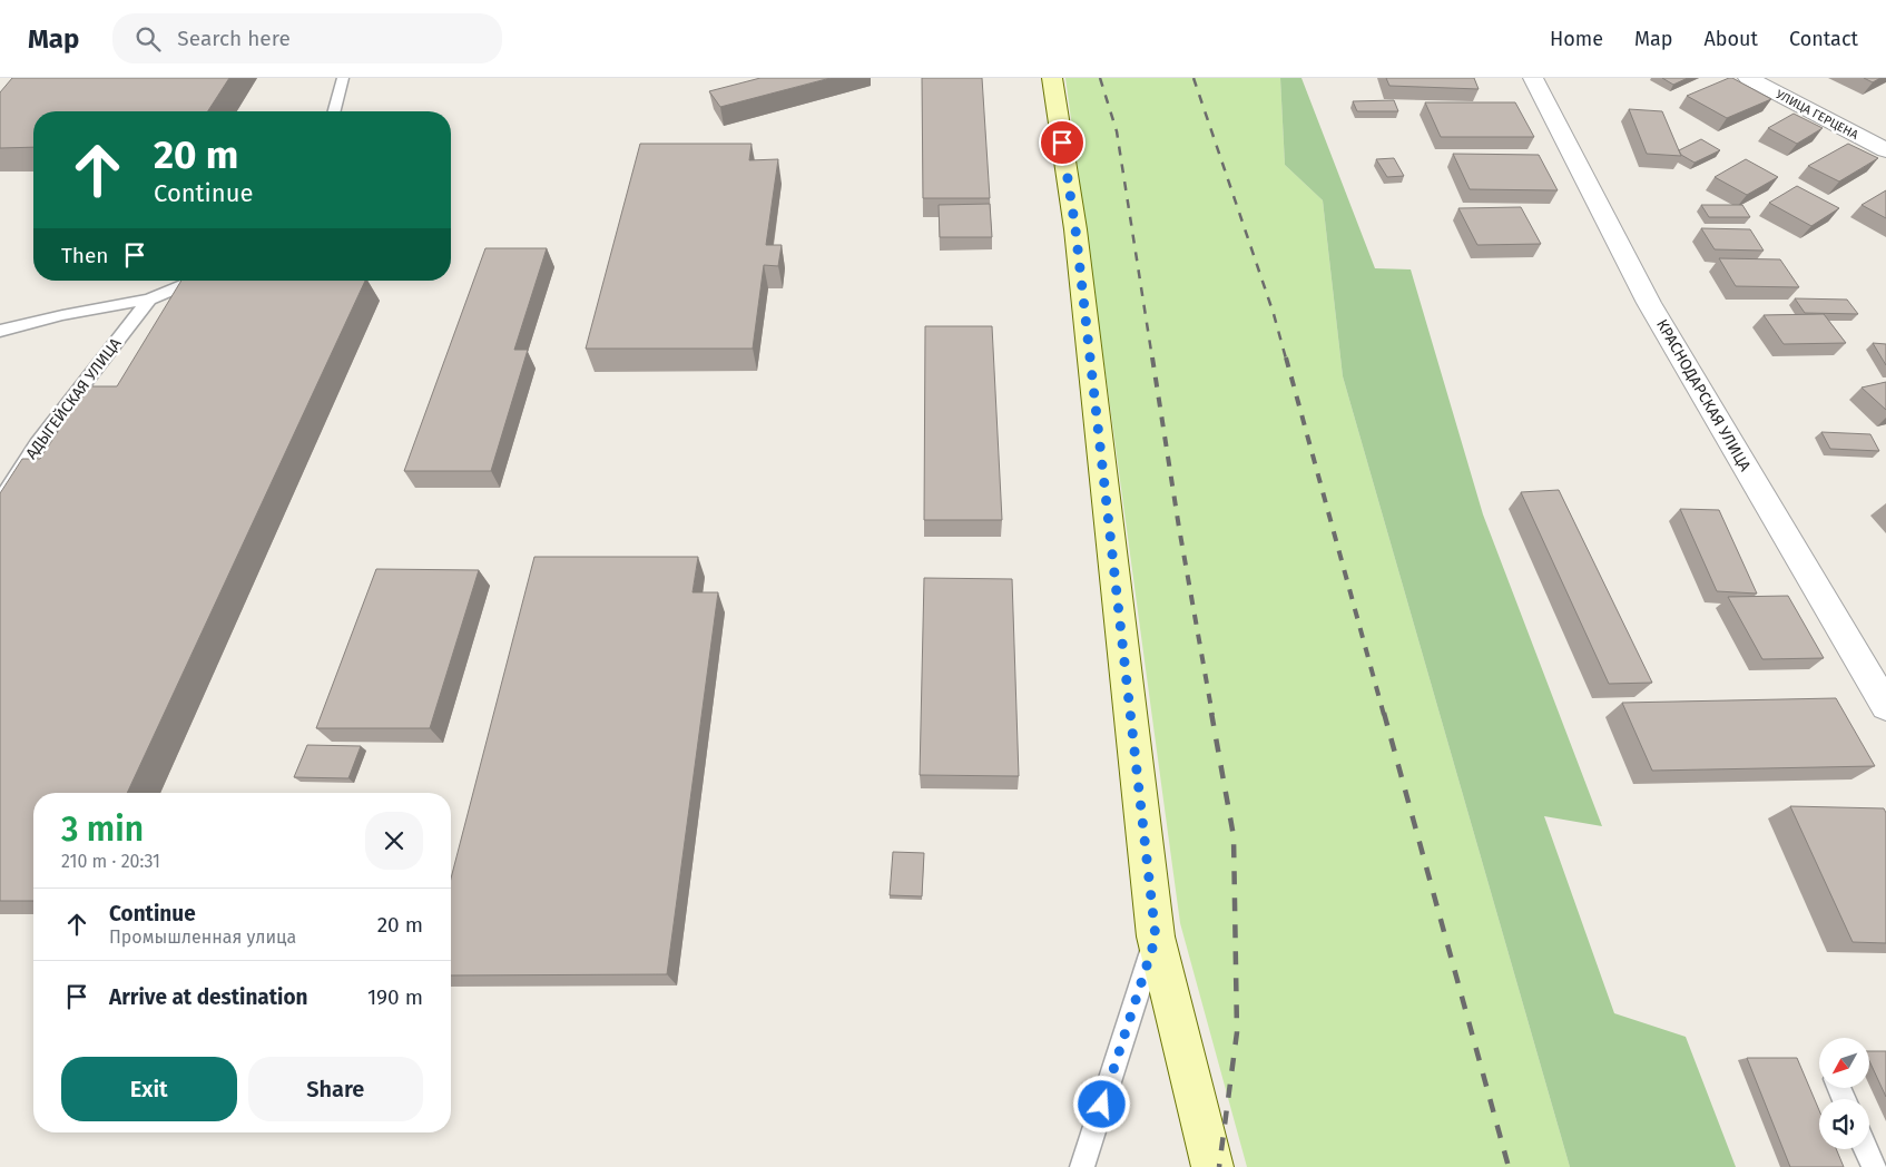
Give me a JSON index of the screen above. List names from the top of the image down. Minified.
{"streets":{"street":["УЛИЦА ГЕРЦЕНА","КРАСНОДАРСКАЯ УЛИЦА"],"lane":["АДЫГЕЙСКАЯ УЛИЦА"]},"north":"bottom left","page":{"header":"Map","search":"Search here","nav":["Home","Map","About","Contact"],"turn":["20 m","Continue"],"then":"Then","heading":["3 min","210 m · 20:31"],"list":[{"name":"Continue","note":"Промышленная улица","value":"20 m"},{"name":"Arrive at destination","value":"190 m"}],"buttons":["Exit","Share"]}}
